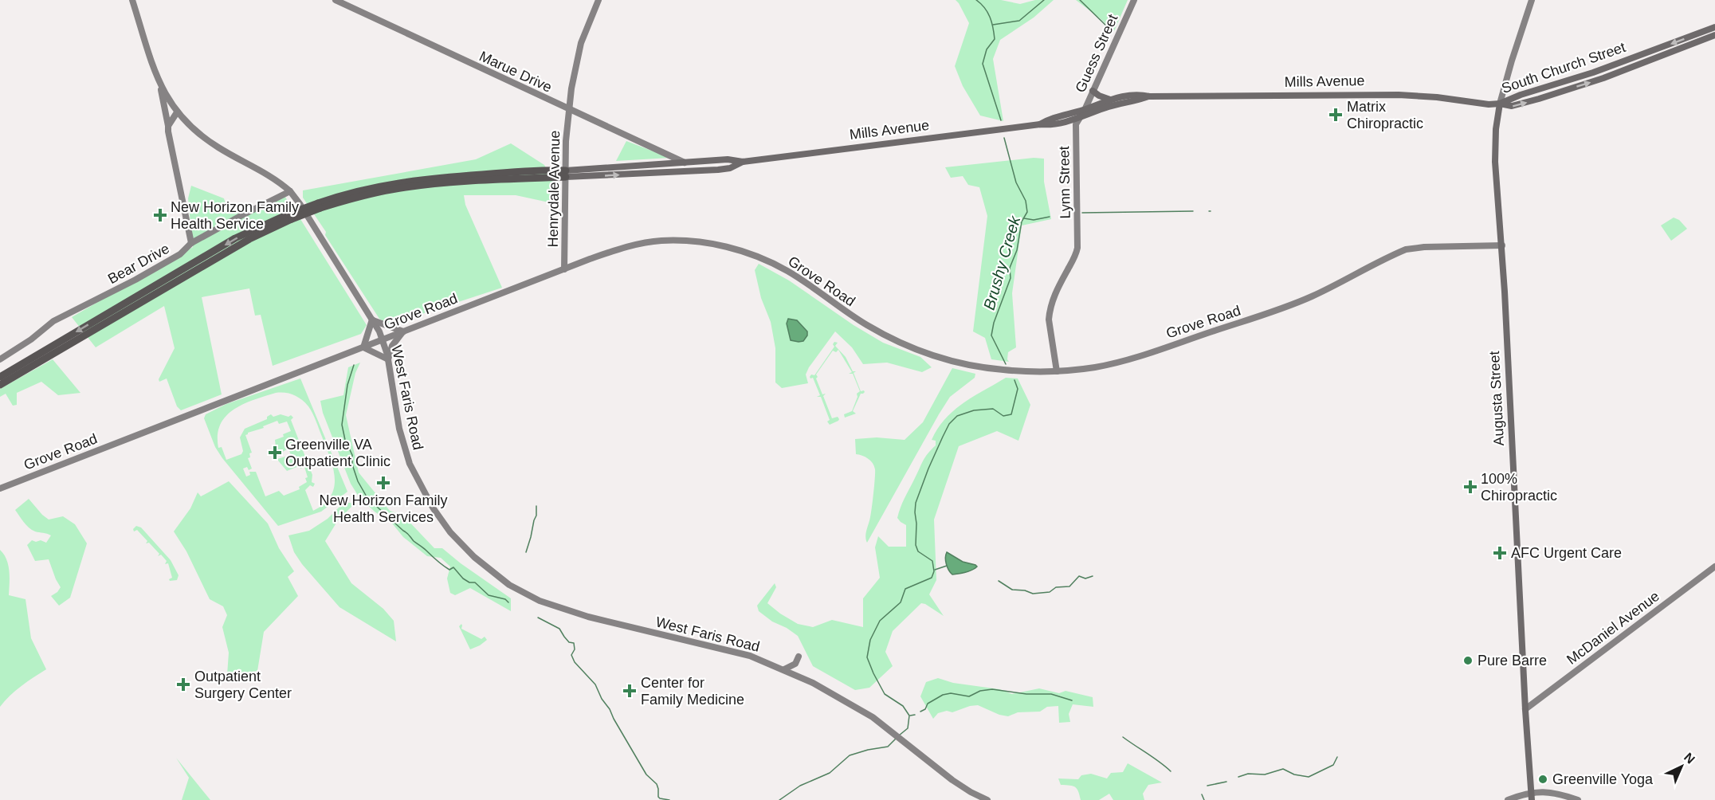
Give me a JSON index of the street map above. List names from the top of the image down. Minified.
{"streets":{"main road":["Guess Street","South Church Street","Marue Drive","Mills Avenue","Lynn Street","Henrydale Avenue","Bear Drive","Grove Road","West Faris Road","Augusta Street","McDaniel Avenue"]},"crossings":[["Guess Street","Mills Avenue"],["Guess Street","Lynn Street"],["South Church Street","Mills Avenue"],["South Church Street","Augusta Street"],["Marue Drive","Mills Avenue"],["Marue Drive","Henrydale Avenue"],["Mills Avenue","Lynn Street"],["Mills Avenue","Henrydale Avenue"],["Mills Avenue","Augusta Street"],["Lynn Street","Grove Road"],["Henrydale Avenue","Grove Road"],["Bear Drive","West Faris Road"],["Grove Road","West Faris Road"],["Grove Road","Augusta Street"],["Augusta Street","McDaniel Avenue"]],"water":["Brushy Creek"],"places":{"health":["Matrix Chiropractic","New Horizon Family Health Service","Greenville VA Outpatient Clinic","New Horizon Family Health Services","100% Chiropractic","AFC Urgent Care","Outpatient Surgery Center","Center for Family Medicine"],"other":["Pure Barre","Greenville Yoga"]},"north":"top right"}
